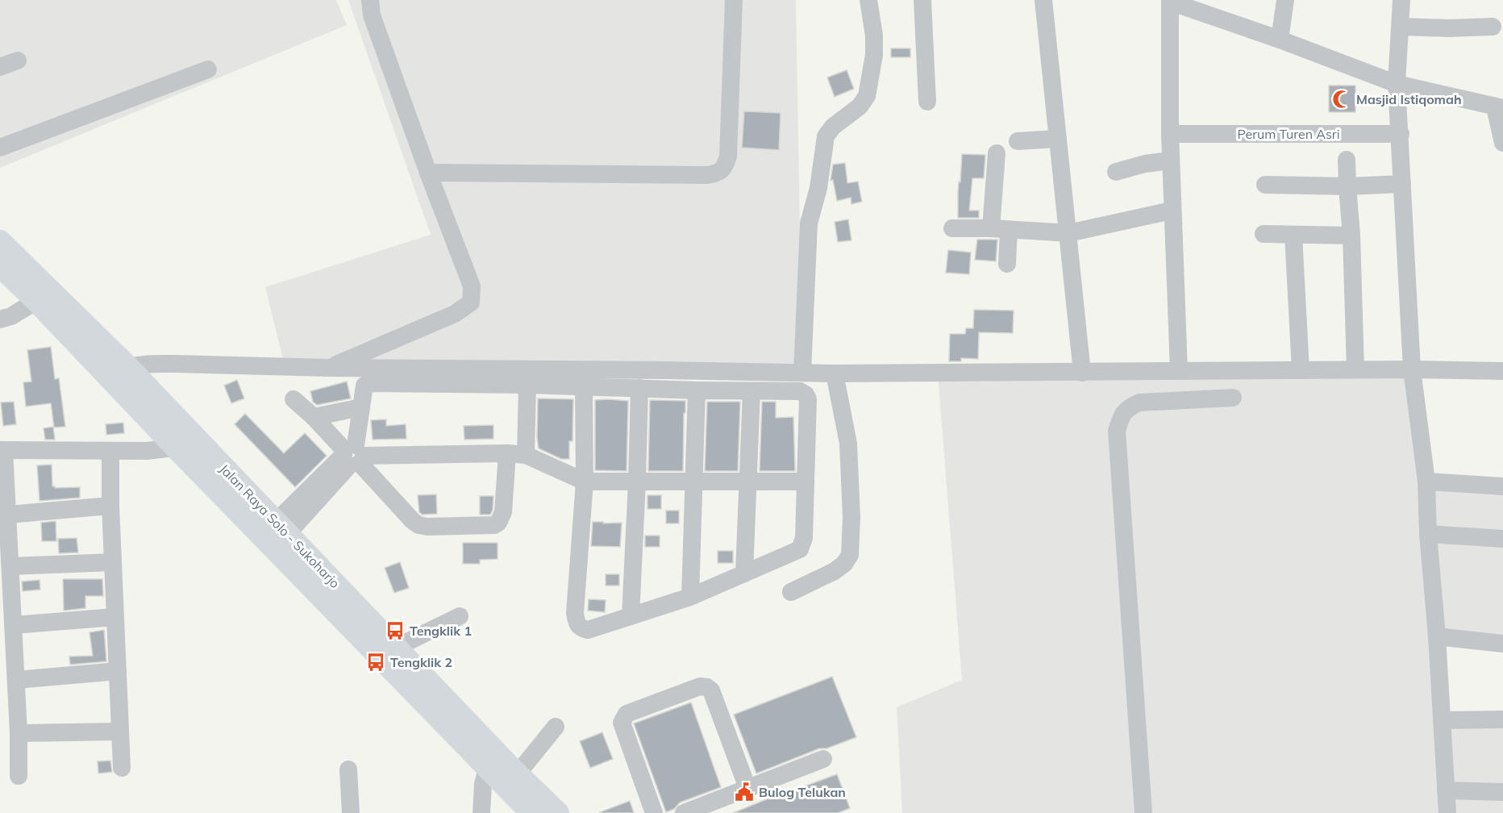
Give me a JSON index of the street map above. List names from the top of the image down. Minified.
{"streets":{"main road":["Jalan Raya Solo - Sukoharjo"],"street":["Perum Turen Asri"]},"places":{"mosque":["Masjid Istiqomah"],"bus stop":["Tengklik 1","Tengklik 2"],"public building":["Bulog Telukan"]}}
